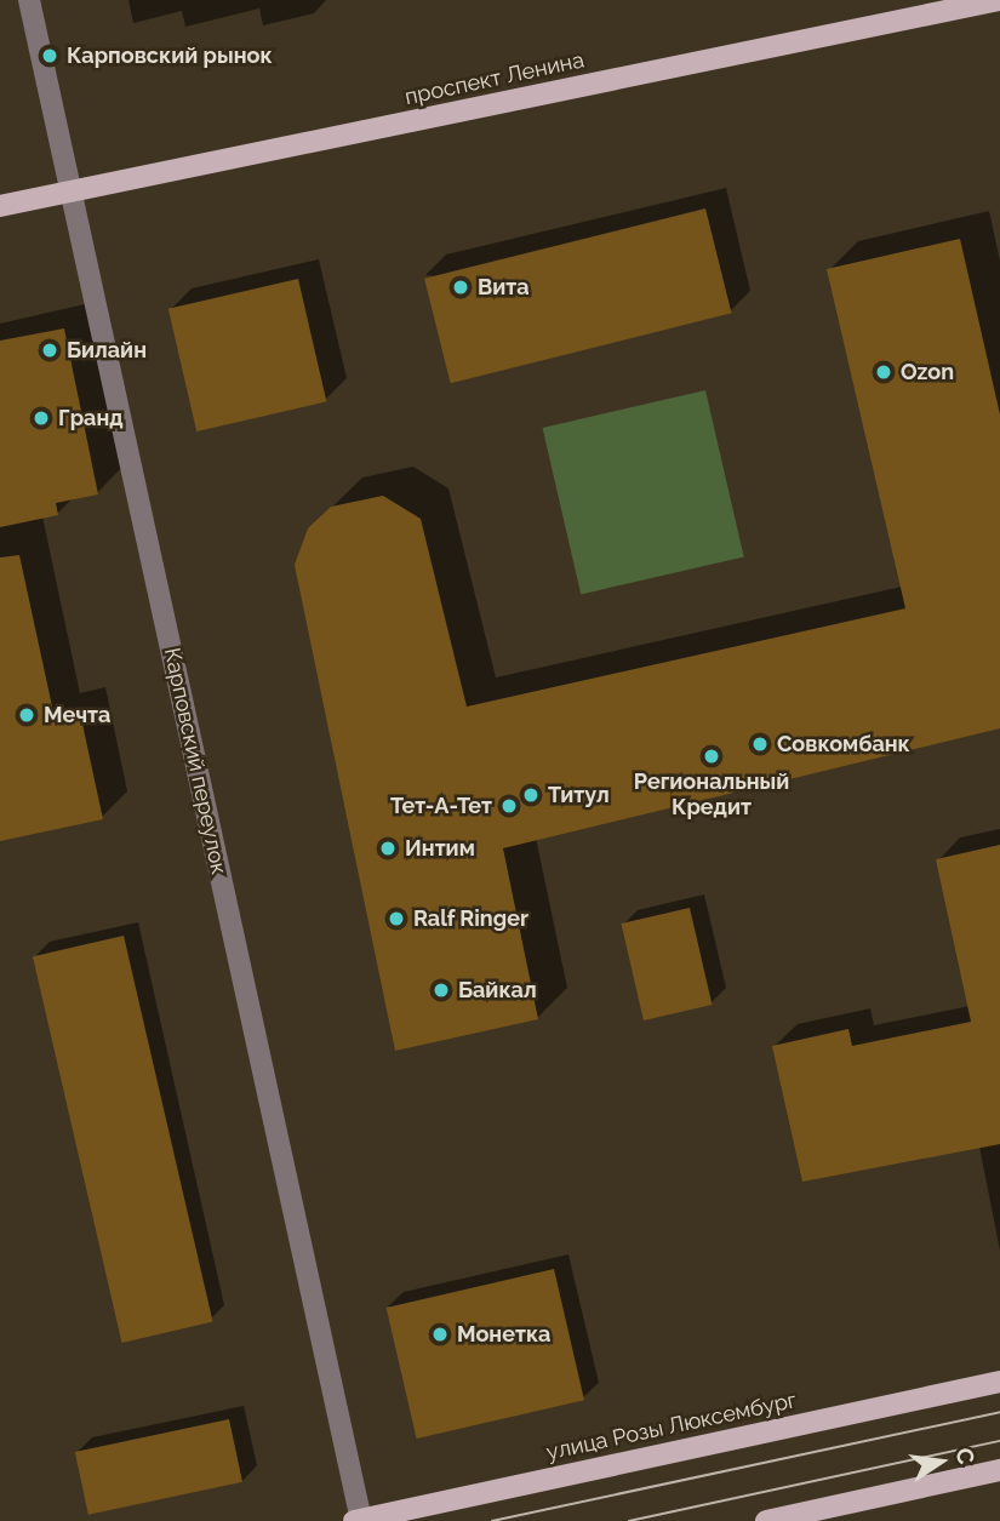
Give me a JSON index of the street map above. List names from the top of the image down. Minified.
{"streets":{"main road":["проспект Ленина","улица Розы Люксембург"],"street":["Карповский переулок"]},"crossings":[["проспект Ленина","Карповский переулок"],["Карповский переулок","улица Розы Люксембург"]],"places":["Карповский рынок","Вита","Билайн","Ozon","Гранд","Мечта","Совкомбанк","Региональный Кредит","Титул","Тет-А-Тет","Интим","Ralf Ringer","Байкал","Монетка"],"north":"right"}
